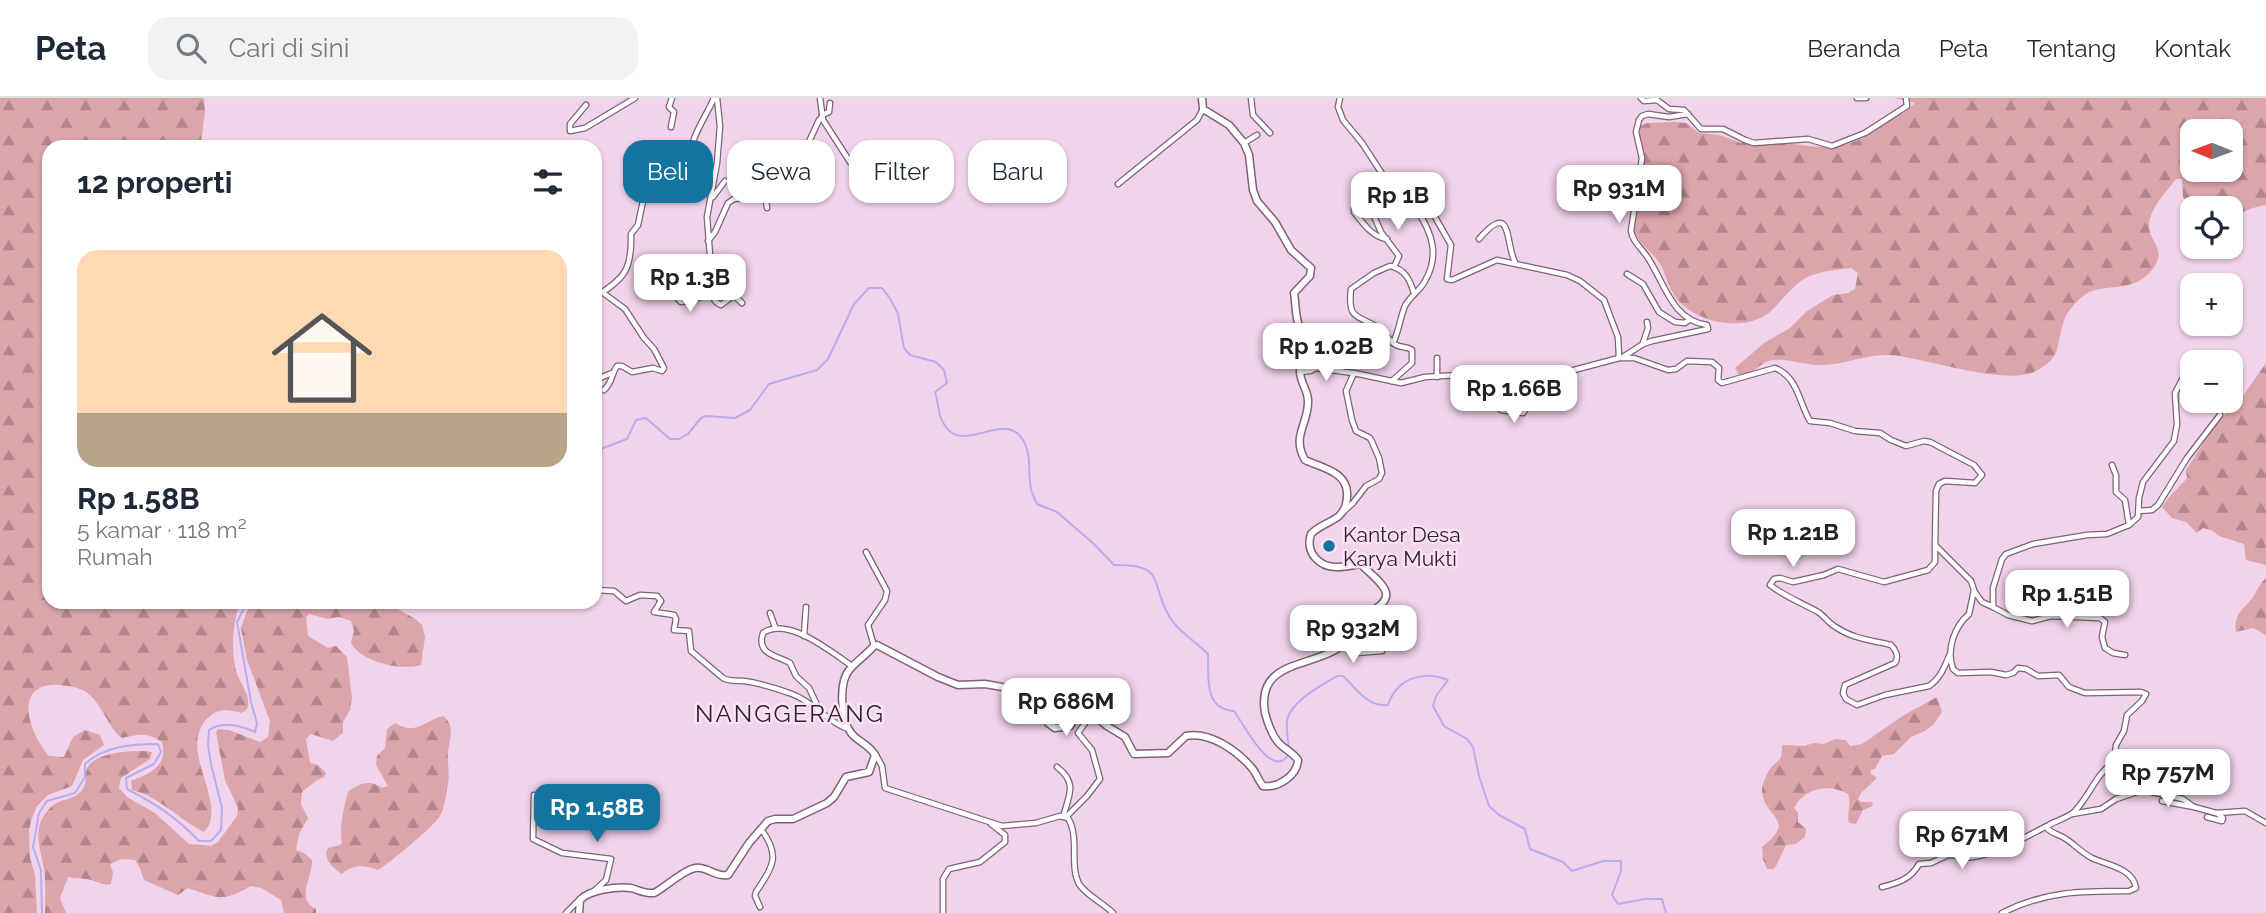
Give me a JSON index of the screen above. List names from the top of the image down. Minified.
{"districts":["NANGGERANG"],"places":["Kantor Desa Karya Mukti"],"north":"left","page":{"header":"Peta","search":"Cari di sini","nav":["Beranda","Peta","Tentang","Kontak"],"map_buttons":["+","−"],"chip":["Beli","Sewa","Filter","Baru"],"heading":"12 properti","price":["Rp 931M","Rp 1B","Rp 1.3B","Rp 1.02B","Rp 1.66B","Rp 1.21B","Rp 1.51B","Rp 932M","Rp 686M","Rp 757M","Rp 1.58B","Rp 671M"],"list":[{"name":"Rp 1.58B","note":"5 kamar · 118 m² · Rumah"}]}}
